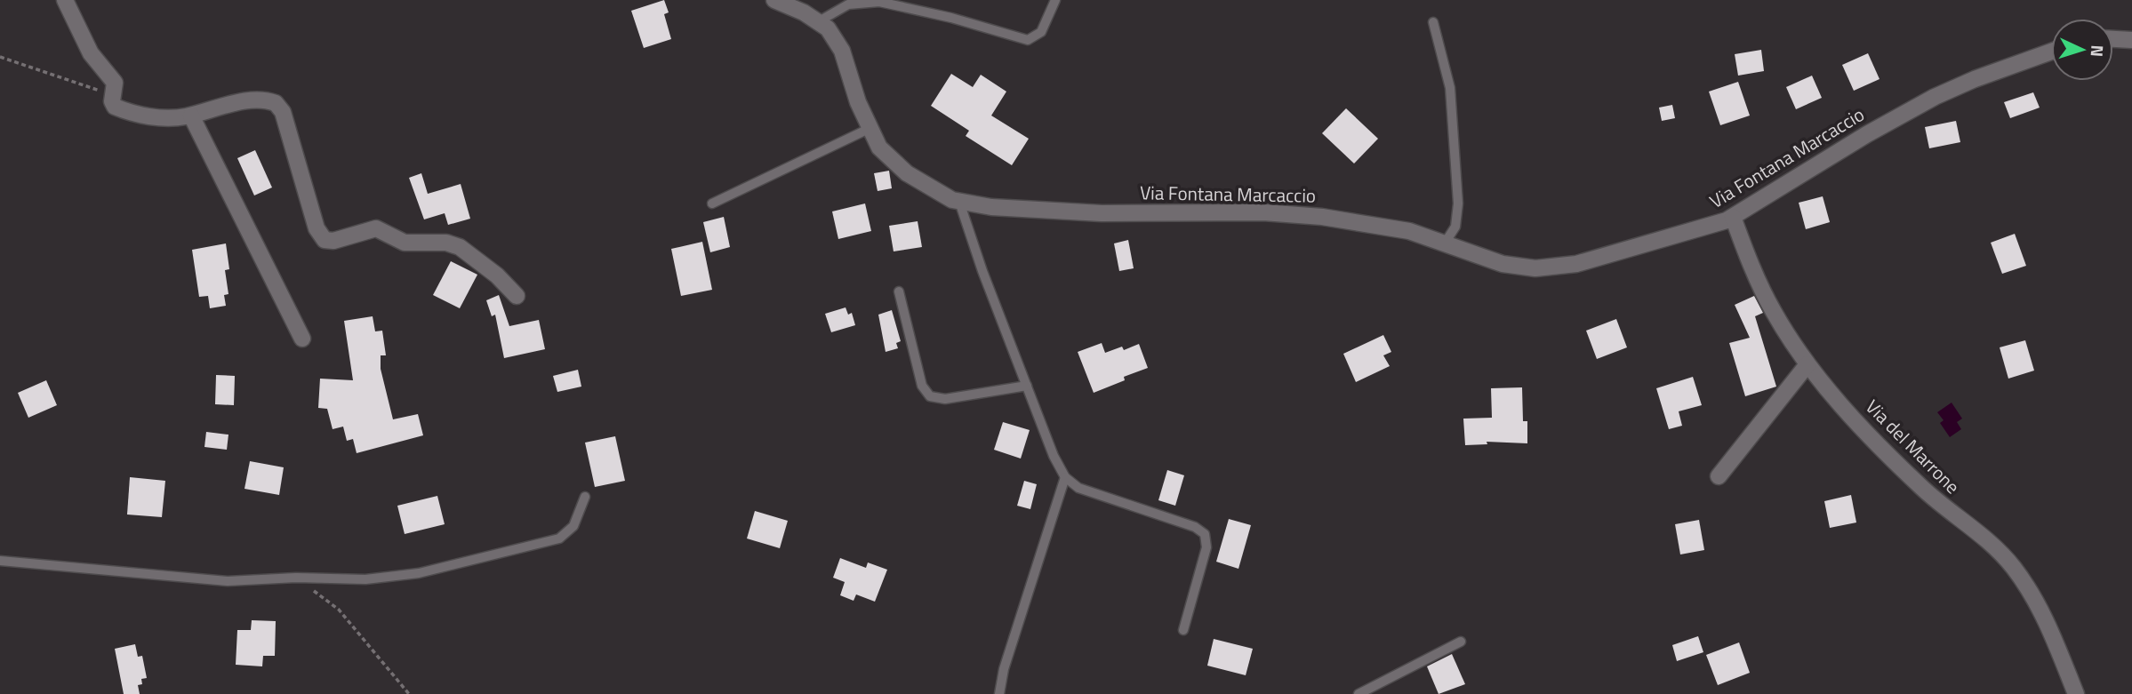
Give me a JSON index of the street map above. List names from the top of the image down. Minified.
{"streets":{"street":["Via Fontana Marcaccio","Via del Marrone"]},"crossings":[["Via Fontana Marcaccio","Via del Marrone"]],"north":"right"}
